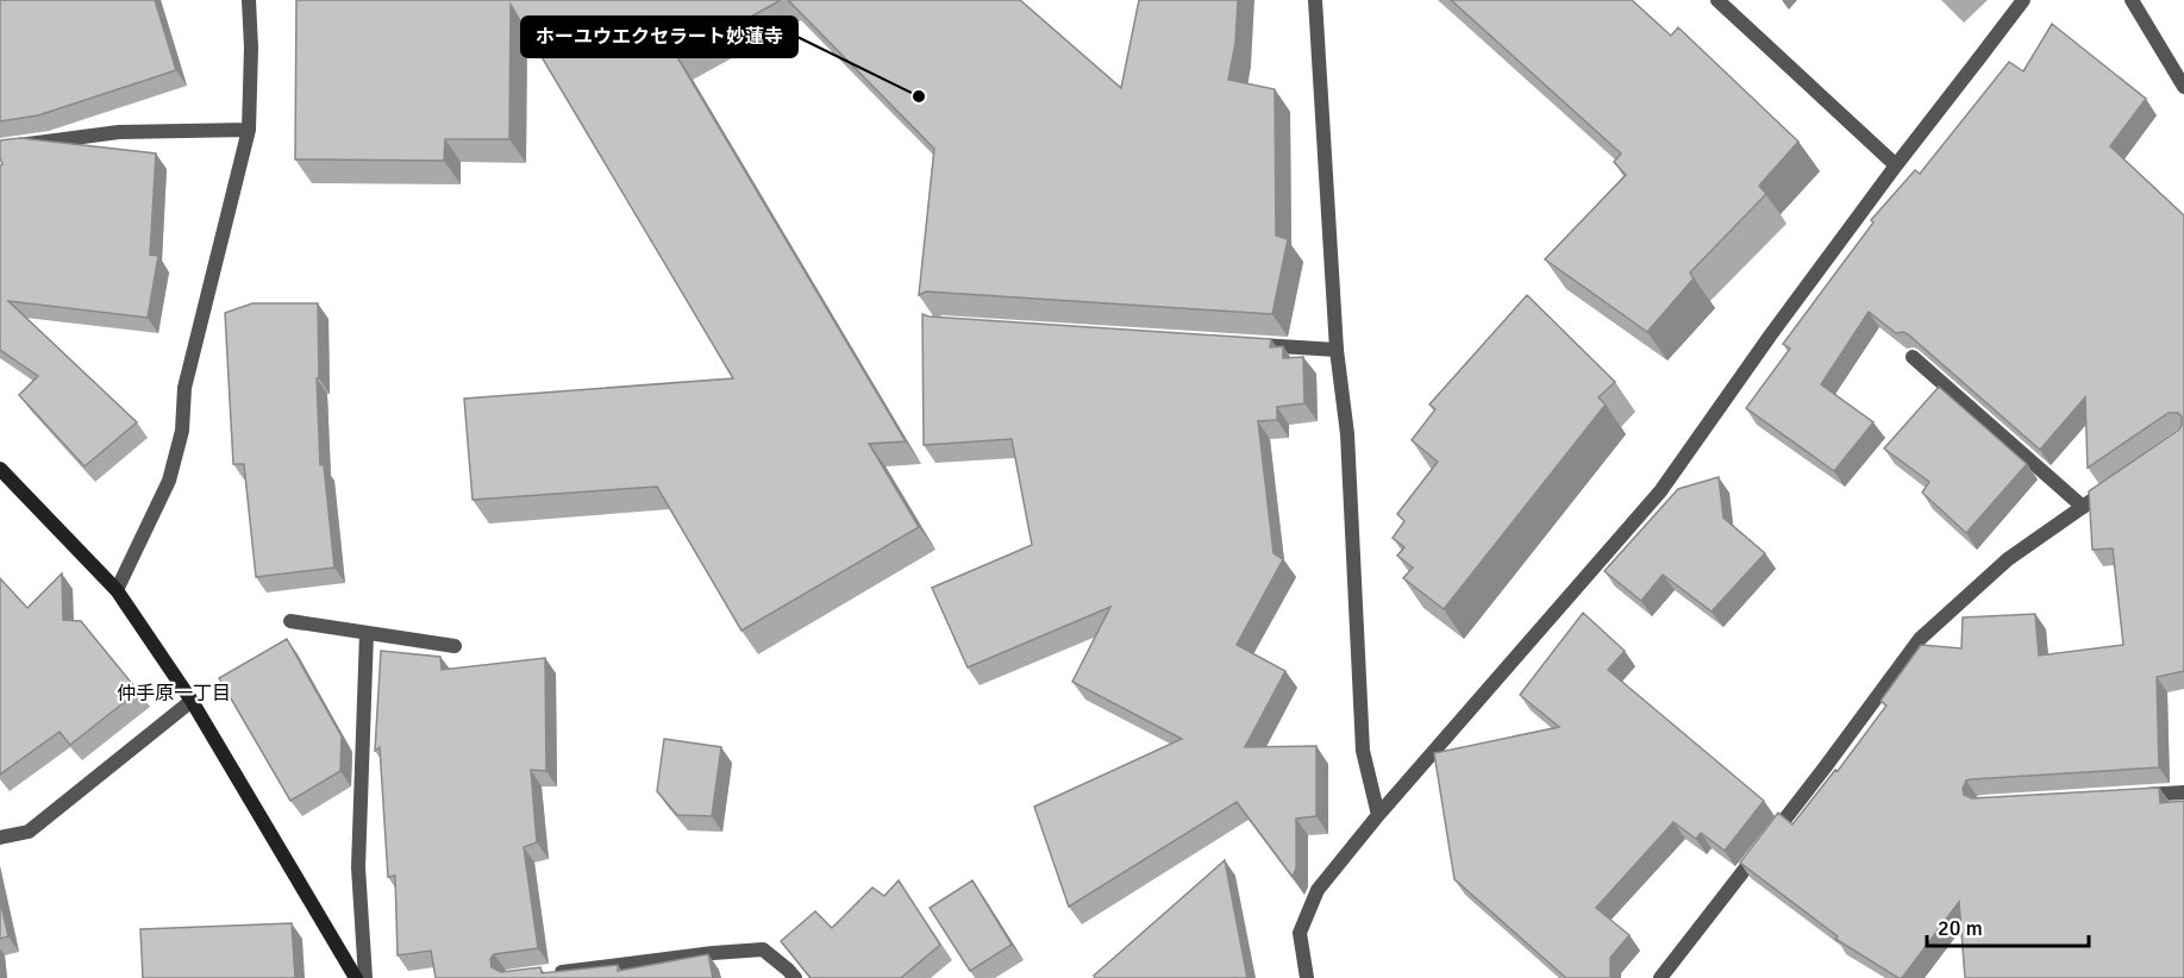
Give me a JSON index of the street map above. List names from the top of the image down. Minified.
{"districts":["仲手原一丁目"],"places":["ホーユウエクセラート妙蓮寺"],"scale_bar":"20 m"}
